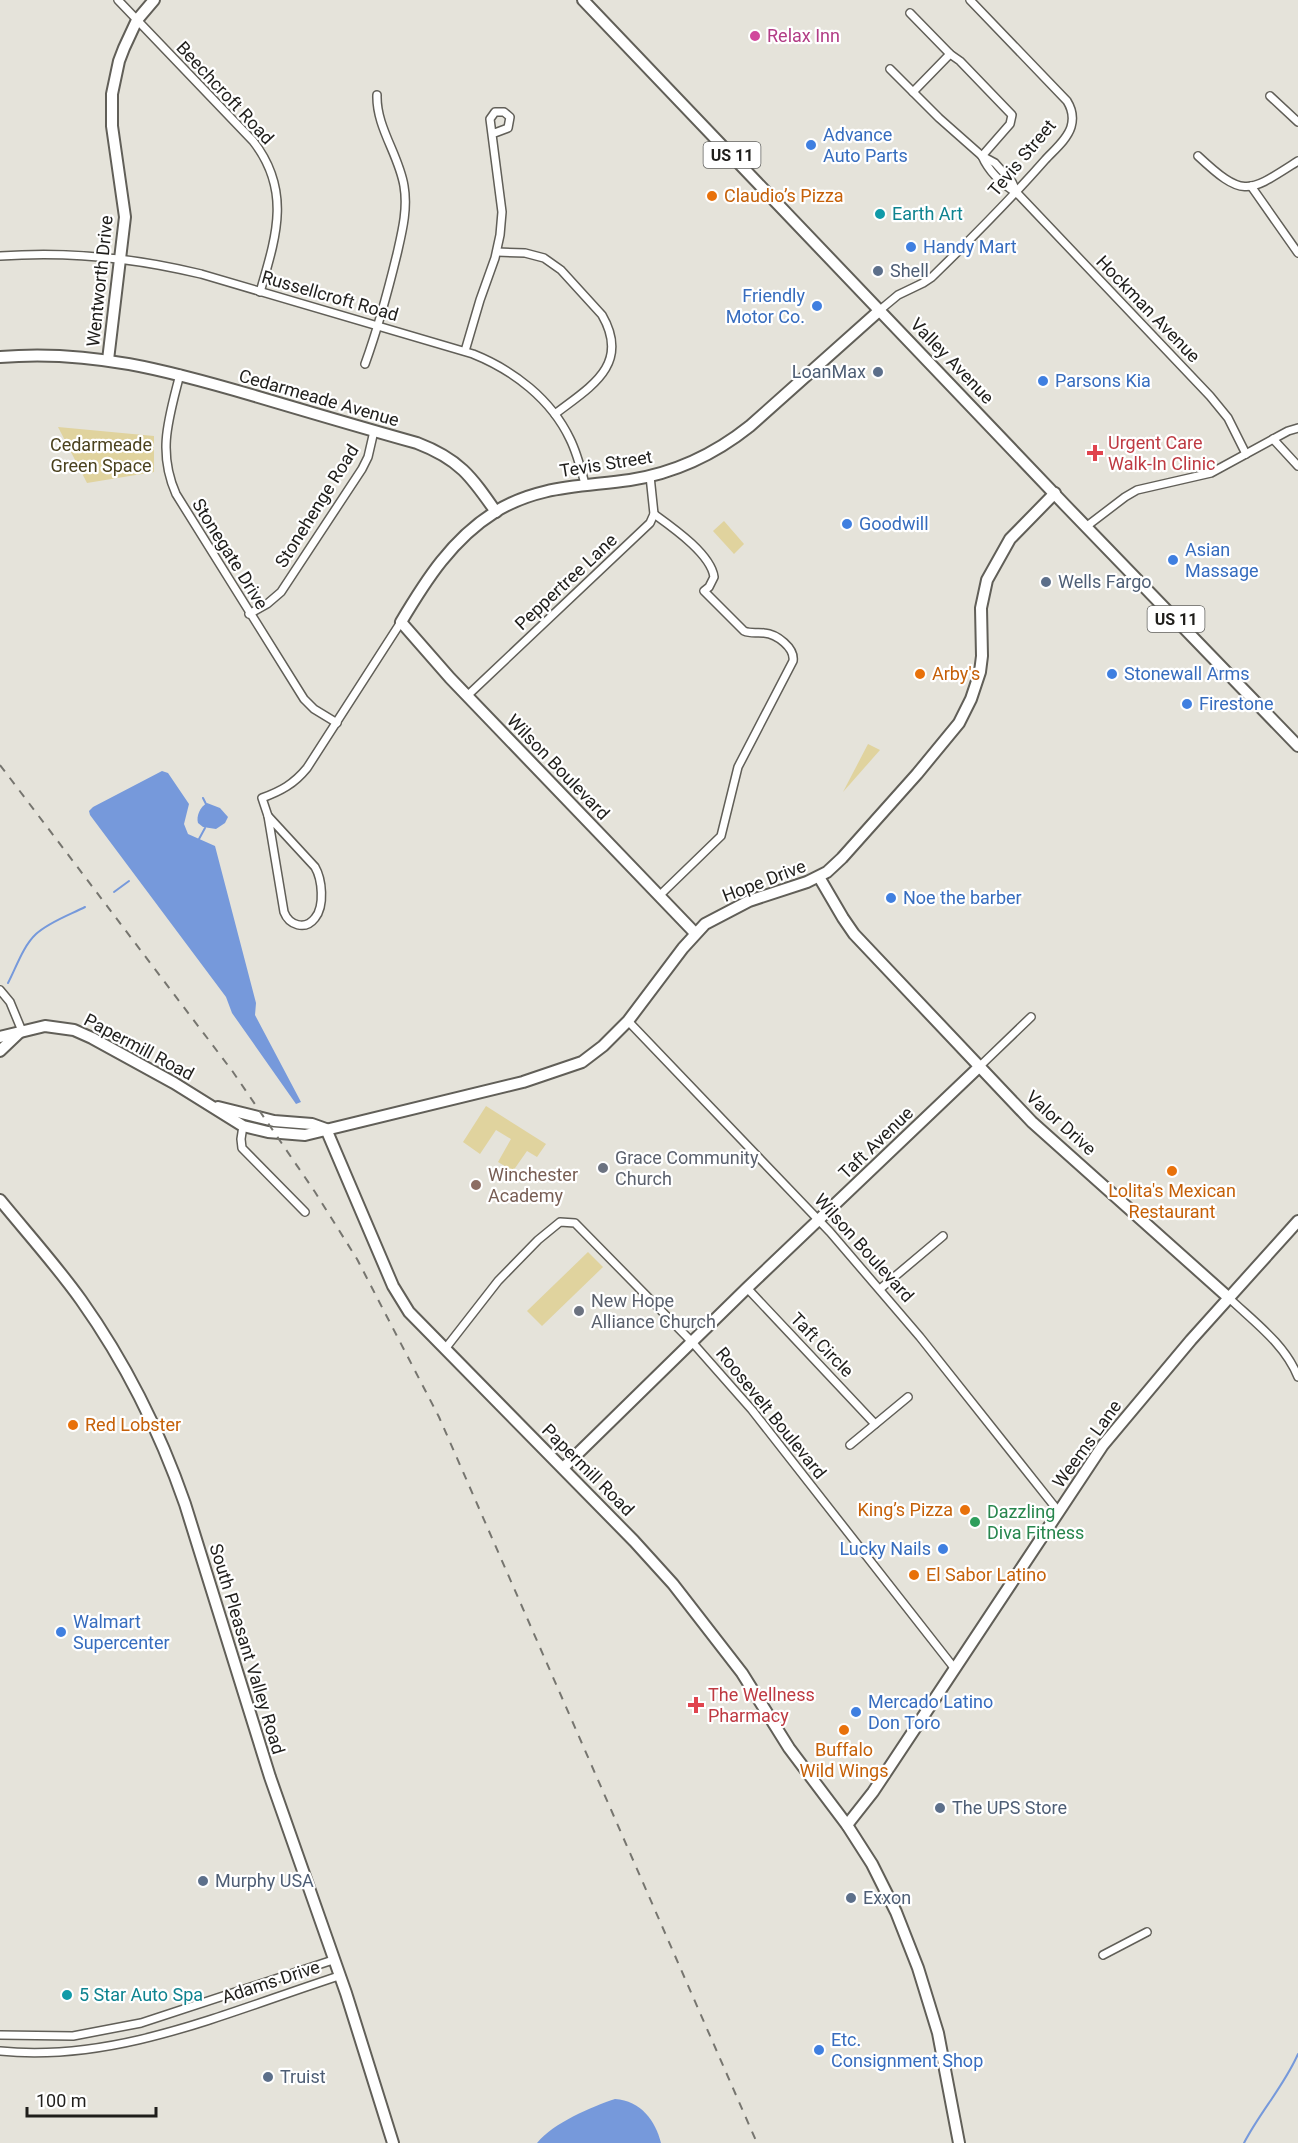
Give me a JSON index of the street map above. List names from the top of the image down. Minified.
{"streets":{"main road":["US 11","Tevis Street","Wentworth Drive","Valley Avenue","Cedarmeade Avenue","Wilson Boulevard","Hope Drive","Papermill Road","Valor Drive","Taft Avenue","Weems Lane","South Pleasant Valley Road"],"street":["Beechcroft Road","Russellcroft Road","Hockman Avenue","Stonehenge Road","Stonegate Drive","Peppertree Lane","Taft Circle","Roosevelt Boulevard","Adams Drive"]},"crossings":[["Beechcroft Road","Wentworth Drive"],["Beechcroft Road","Russellcroft Road"],["Tevis Street","Russellcroft Road"],["Tevis Street","Hockman Avenue"],["Tevis Street","Valley Avenue"],["Tevis Street","Cedarmeade Avenue"],["Tevis Street","Stonegate Drive"],["Tevis Street","Wilson Boulevard"],["Wentworth Drive","Russellcroft Road"],["Wentworth Drive","Cedarmeade Avenue"],["Valley Avenue","Hope Drive"],["Cedarmeade Avenue","Stonehenge Road"],["Cedarmeade Avenue","Stonegate Drive"],["Stonehenge Road","Stonegate Drive"],["Peppertree Lane","Wilson Boulevard"],["Wilson Boulevard","Hope Drive"],["Wilson Boulevard","Taft Avenue"],["Wilson Boulevard","Weems Lane"],["Hope Drive","Papermill Road"],["Hope Drive","Valor Drive"],["Papermill Road","Taft Avenue"],["Papermill Road","Roosevelt Boulevard"],["Papermill Road","Weems Lane"],["Valor Drive","Taft Avenue"],["Valor Drive","Weems Lane"],["Taft Avenue","Taft Circle"],["Taft Avenue","Roosevelt Boulevard"],["Roosevelt Boulevard","Weems Lane"],["South Pleasant Valley Road","Adams Drive"]],"parks":["Cedarmeade Green Space"],"places":{"other":["Relax Inn","Advance Auto Parts","Claudio’s Pizza","Earth Art","Handy Mart","Shell","Friendly Motor Co.","LoanMax","Parsons Kia","Goodwill","Asian Massage","Wells Fargo","Arby's","Stonewall Arms","Firestone","Noe the barber","Grace Community Church","Lolita's Mexican Restaurant","Winchester Academy","New Hope Alliance Church","Red Lobster","King’s Pizza","Dazzling Diva Fitness","Lucky Nails","El Sabor Latino","Walmart Supercenter","Mercado Latino Don Toro","Buffalo Wild Wings","The UPS Store","Murphy USA","Exxon","5 Star Auto Spa","Etc. Consignment Shop","Truist"],"health":["Urgent Care Walk-In Clinic","The Wellness Pharmacy"]},"scale_bar":"100 m"}
